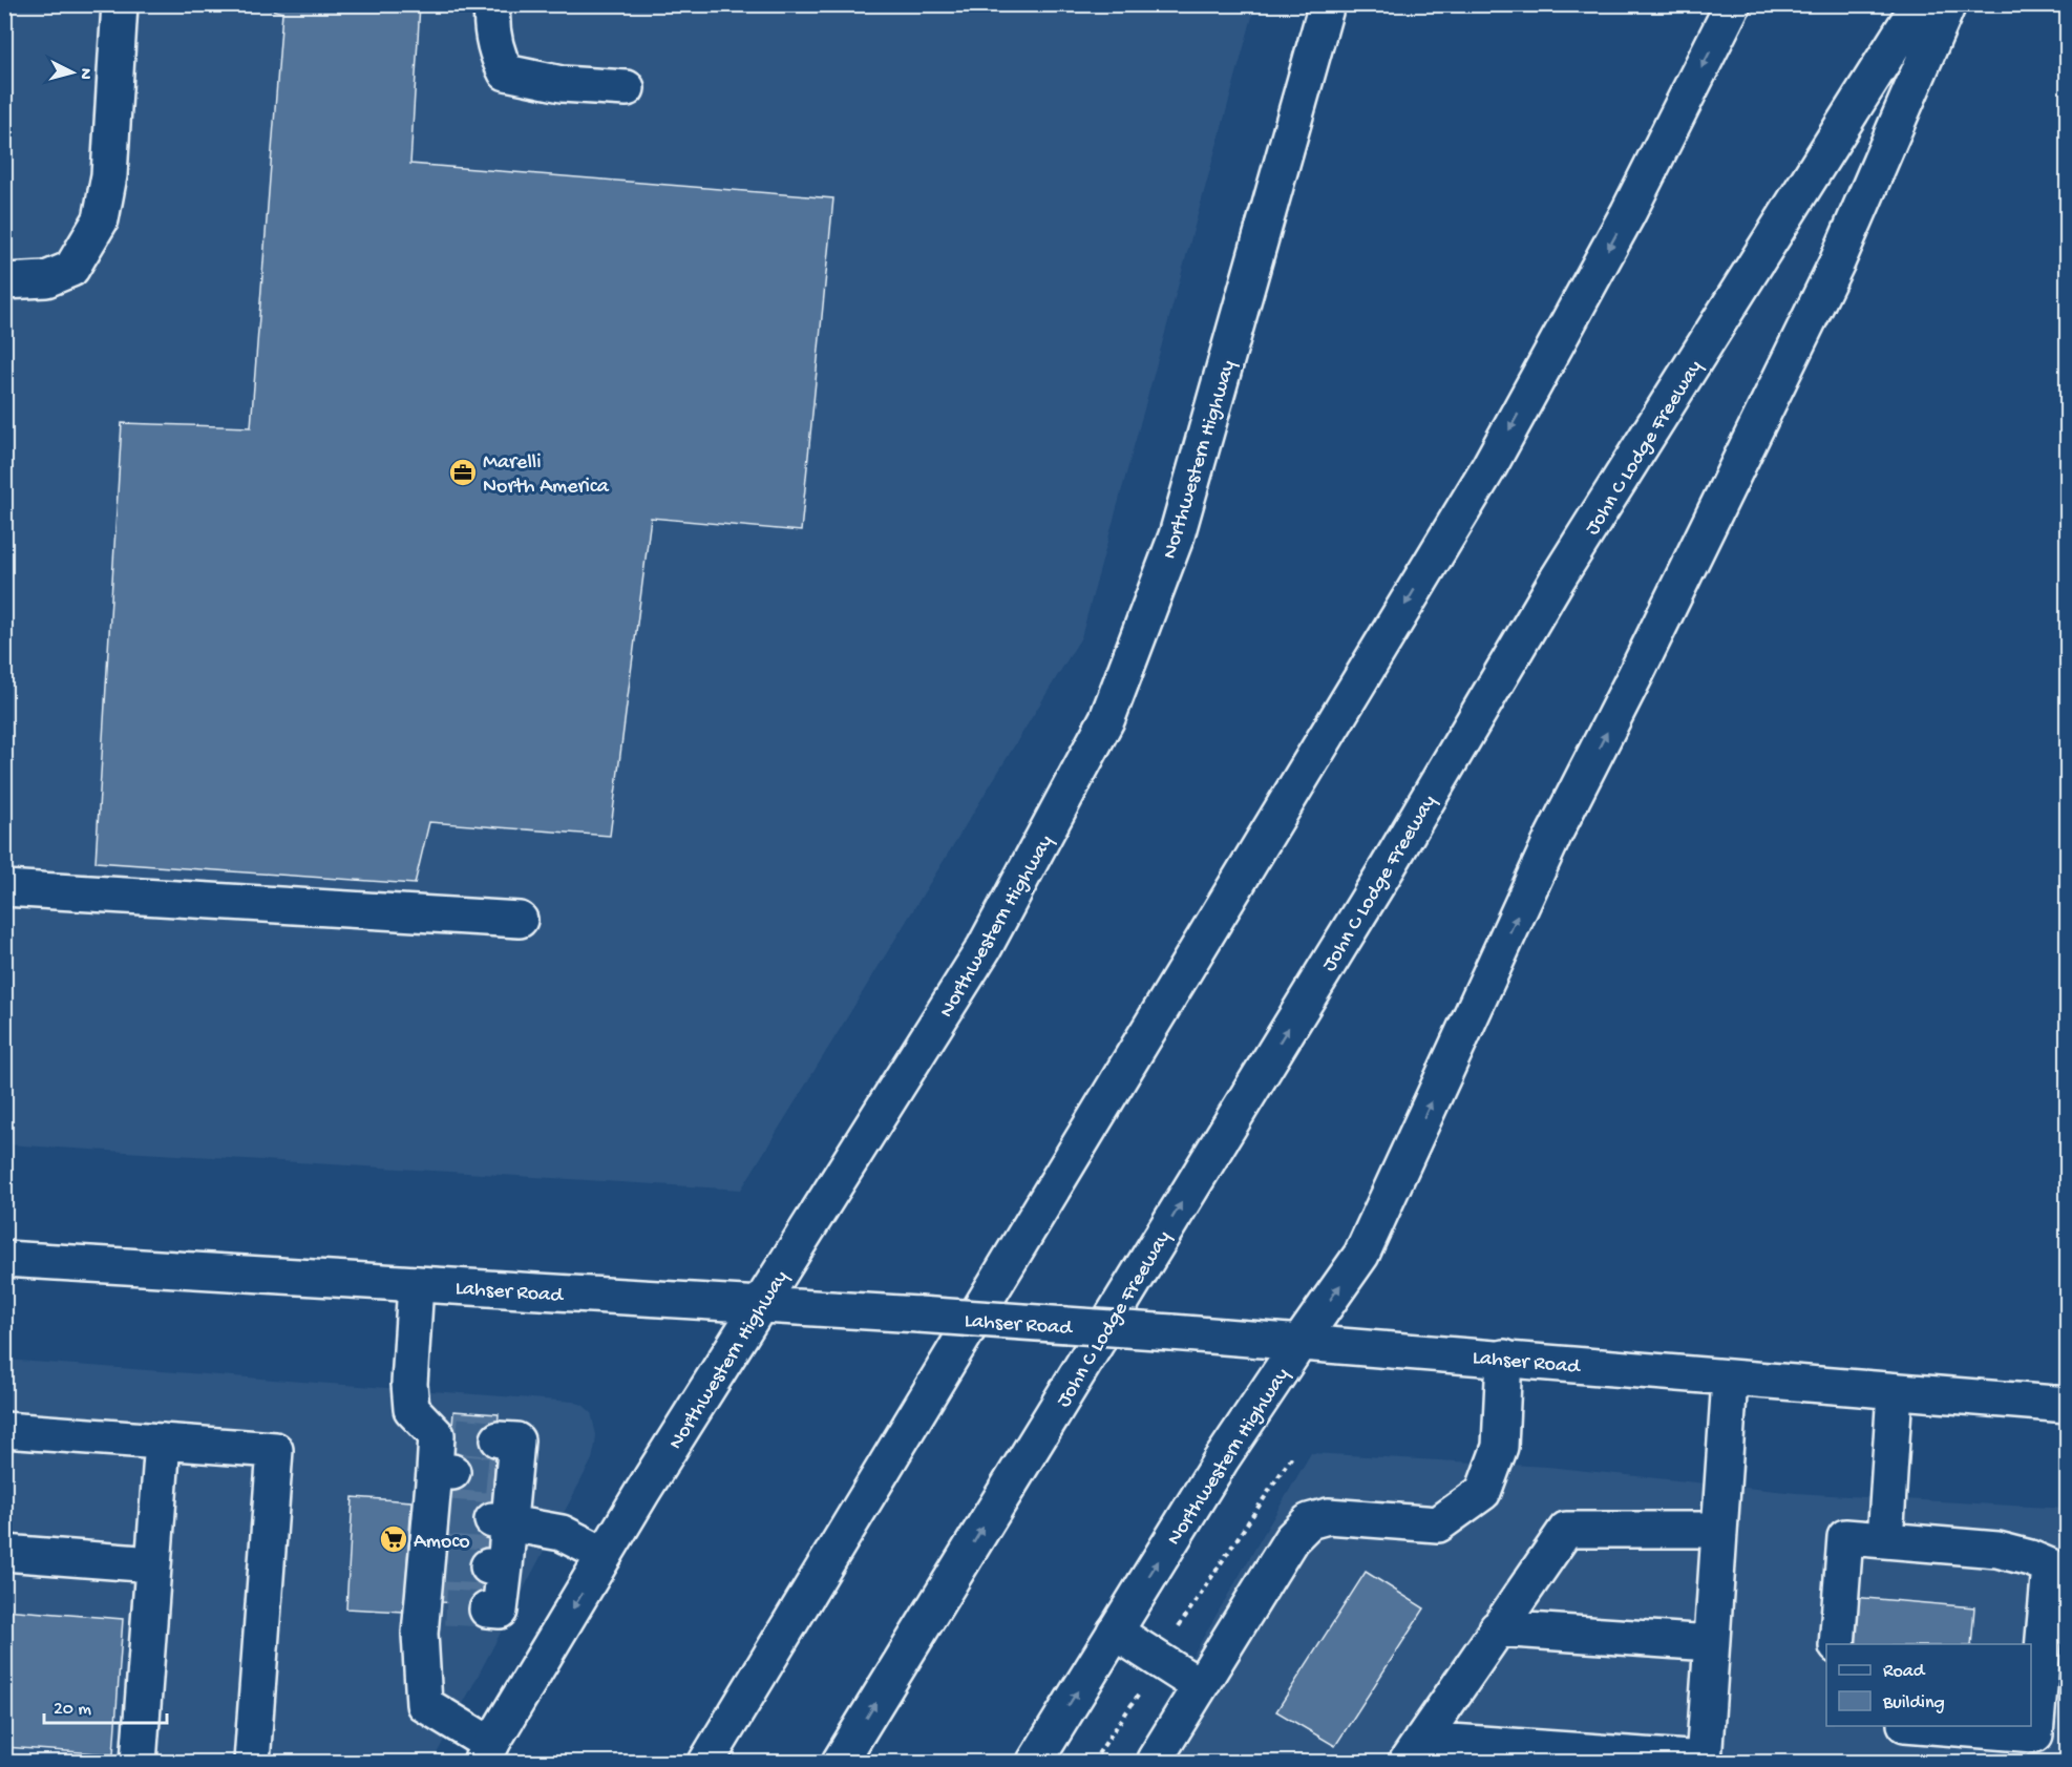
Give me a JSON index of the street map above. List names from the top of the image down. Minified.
{"streets":{"main road":["John C Lodge Freeway","Northwestern Highway","Lahser Road"]},"crossings":[["Northwestern Highway","Lahser Road"]],"places":{"office":["Marelli North America"],"supermarket":["Amoco"]},"legend":["Road","Building"],"scale_bar":"20 m","north":"right"}
